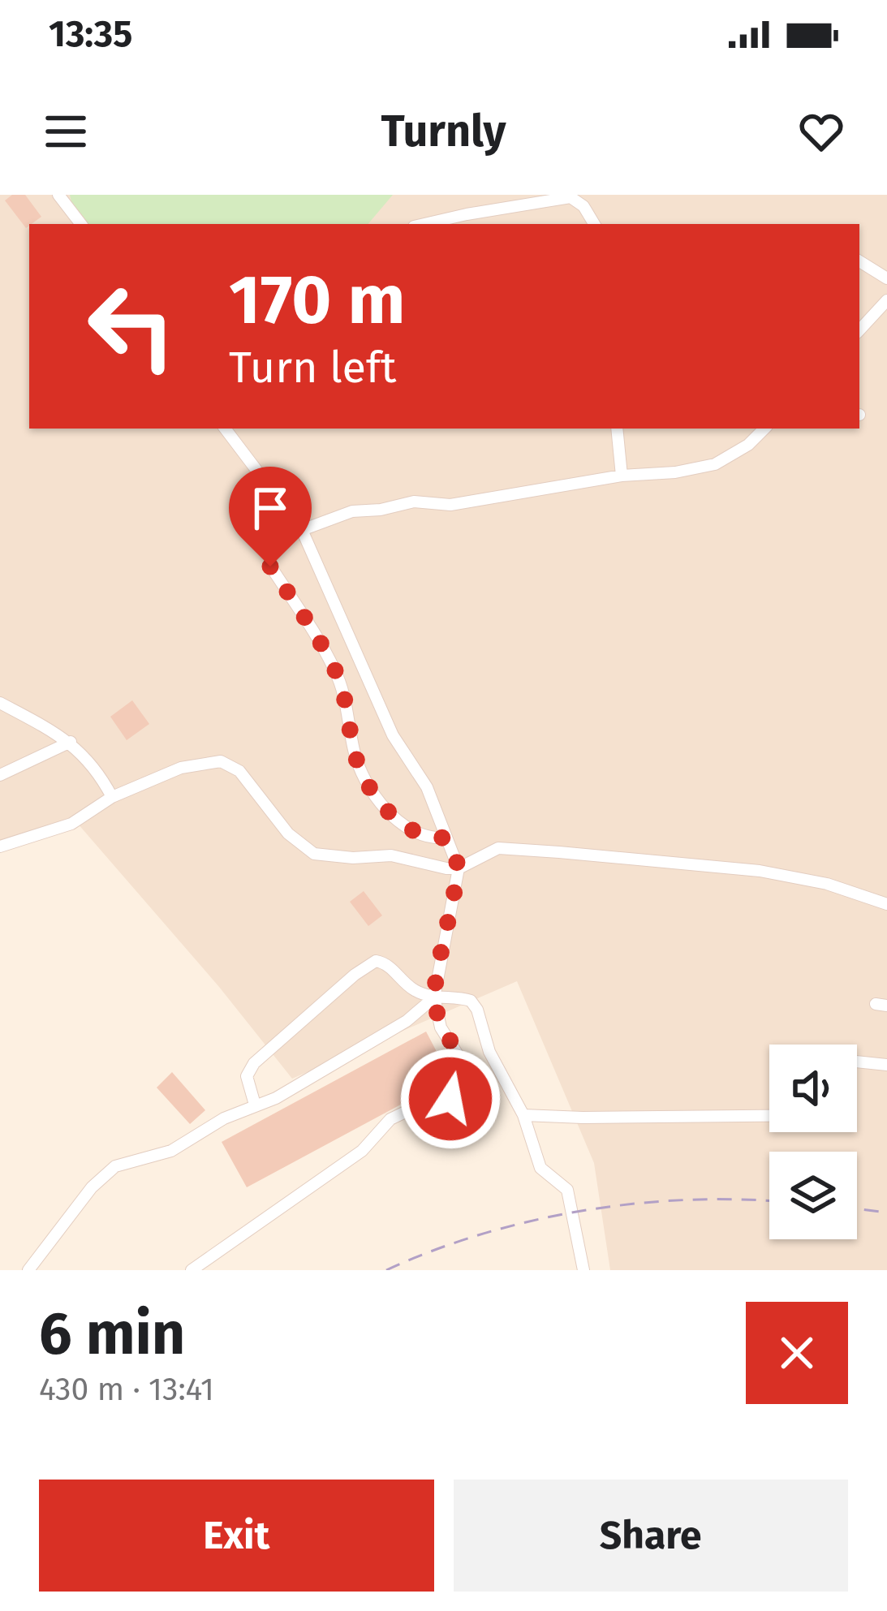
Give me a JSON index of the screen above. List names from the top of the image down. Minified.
{"page":{"status":"13:35","header":"Turnly","turn":["170 m","Turn left"],"heading":["6 min","430 m · 13:41"],"buttons":["Exit","Share"]}}
